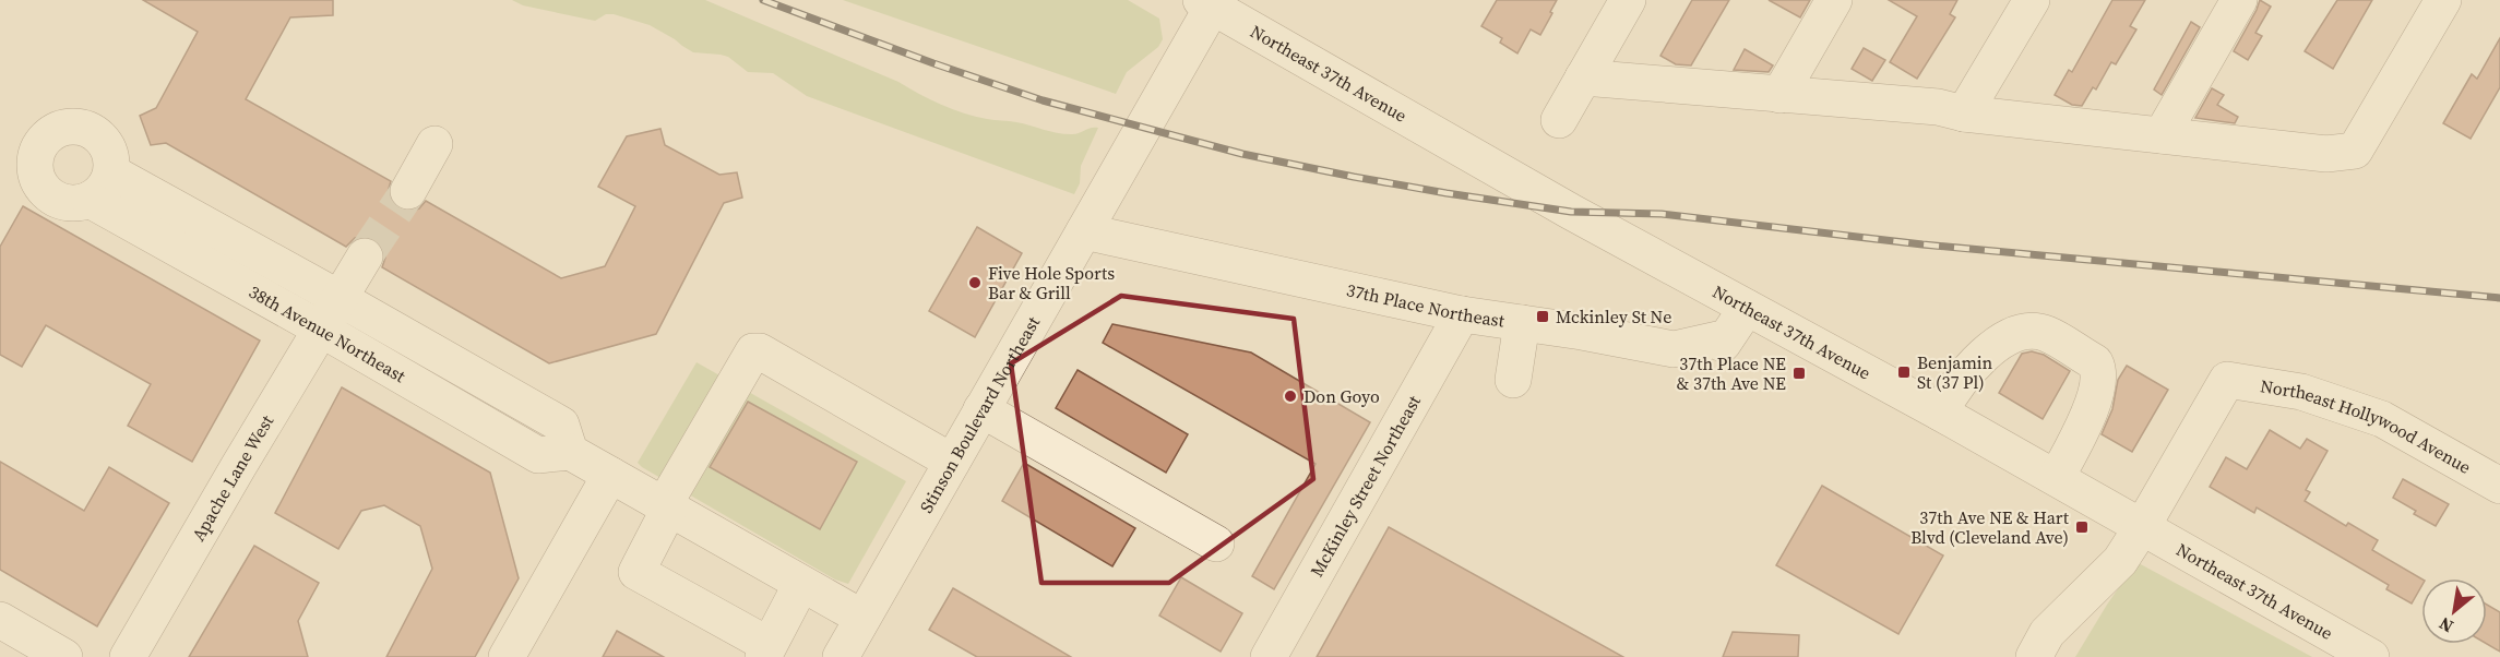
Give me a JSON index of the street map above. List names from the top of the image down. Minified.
{"streets":{"street":["Northeast 37th Avenue","37th Place Northeast","38th Avenue Northeast","Stinson Boulevard Northeast","Northeast Hollywood Avenue","Apache Lane West","McKinley Street Northeast"]},"crossings":[["Northeast 37th Avenue","37th Place Northeast"],["Northeast 37th Avenue","Stinson Boulevard Northeast"],["Northeast 37th Avenue","Northeast Hollywood Avenue"],["37th Place Northeast","Stinson Boulevard Northeast"],["37th Place Northeast","McKinley Street Northeast"],["38th Avenue Northeast","Apache Lane West"]],"places":{"other":["Five Hole Sports Bar & Grill","Don Goyo"],"transit":["Mckinley St Ne","Benjamin St (37 Pl)","37th Place NE & 37th Ave NE","37th Ave NE & Hart Blvd (Cleveland Ave)"]},"north":"bottom left"}
